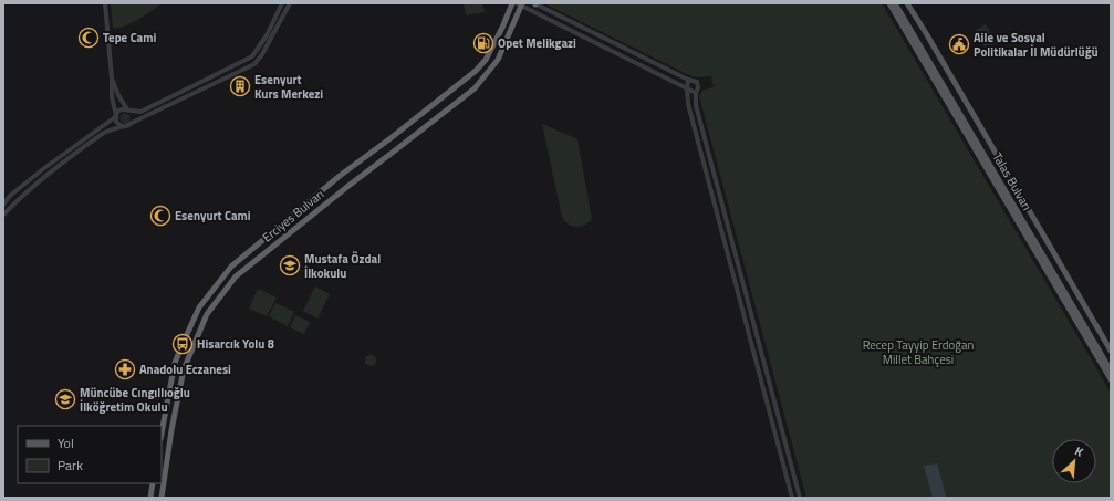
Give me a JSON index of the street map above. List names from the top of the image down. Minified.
{"streets":{"highway":["Erciyes Bulvarı"],"main road":["Talas Bulvarı"]},"parks":["Recep Tayyip Erdoğan Millet Bahçesi"],"places":{"mosque":["Tepe Cami","Esenyurt Cami"],"fuel station":["Opet Melikgazi"],"public building":["Aile ve Sosyal Politikalar İl Müdürlüğü"],"building":["Esenyurt Kurs Merkezi"],"school or university":["Mustafa Özdal İlkokulu","Müncübe Cıngıllıoğlu İlköğretim Okulu"],"bus stop":["Hisarcık Yolu 8"],"pharmacy":["Anadolu Eczanesi"]},"legend":["Yol","Park"],"north":"top right"}
